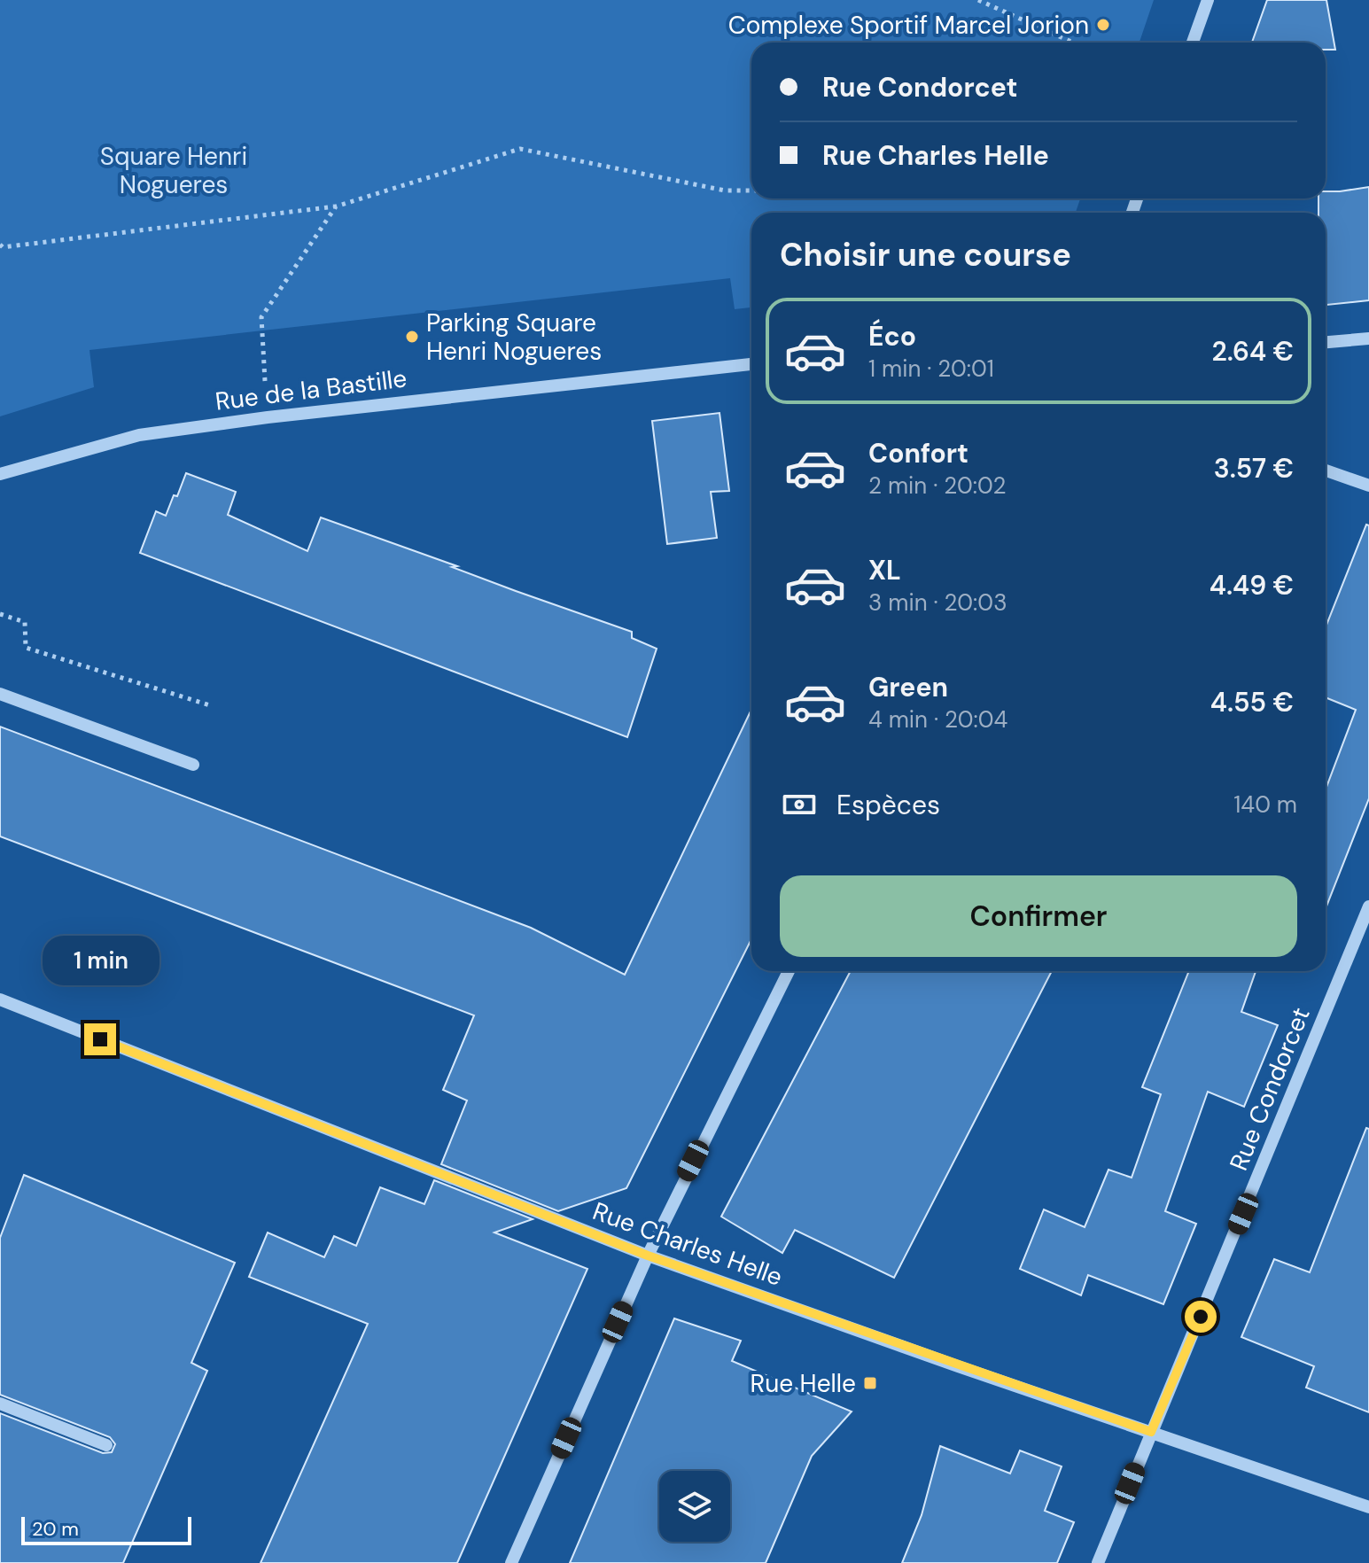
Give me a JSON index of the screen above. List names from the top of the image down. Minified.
{"streets":{"street":["Rue de la Bastille","Rue Condorcet","Rue Charles Helle"]},"crossings":[["Rue Condorcet","Rue Charles Helle"]],"parks":["Square Henri Nogueres"],"places":{"other":["Complexe Sportif Marcel Jorion","Parking Square Henri Nogueres"],"transit":["Rue Helle"]},"scale_bar":"20 m","page":{"banner":["Rue Condorcet","Rue Charles Helle"],"heading":"Choisir une course","list":[{"name":"Éco","note":"1 min · 20:01","value":"2.64 €"},{"name":"Confort","note":"2 min · 20:02","value":"3.57 €"},{"name":"XL","note":"3 min · 20:03","value":"4.49 €"},{"name":"Green","note":"4 min · 20:04","value":"4.55 €"}],"pay":["Espèces","140 m"],"buttons":"Confirmer","bubble":"1 min","scale":"20 m"}}
